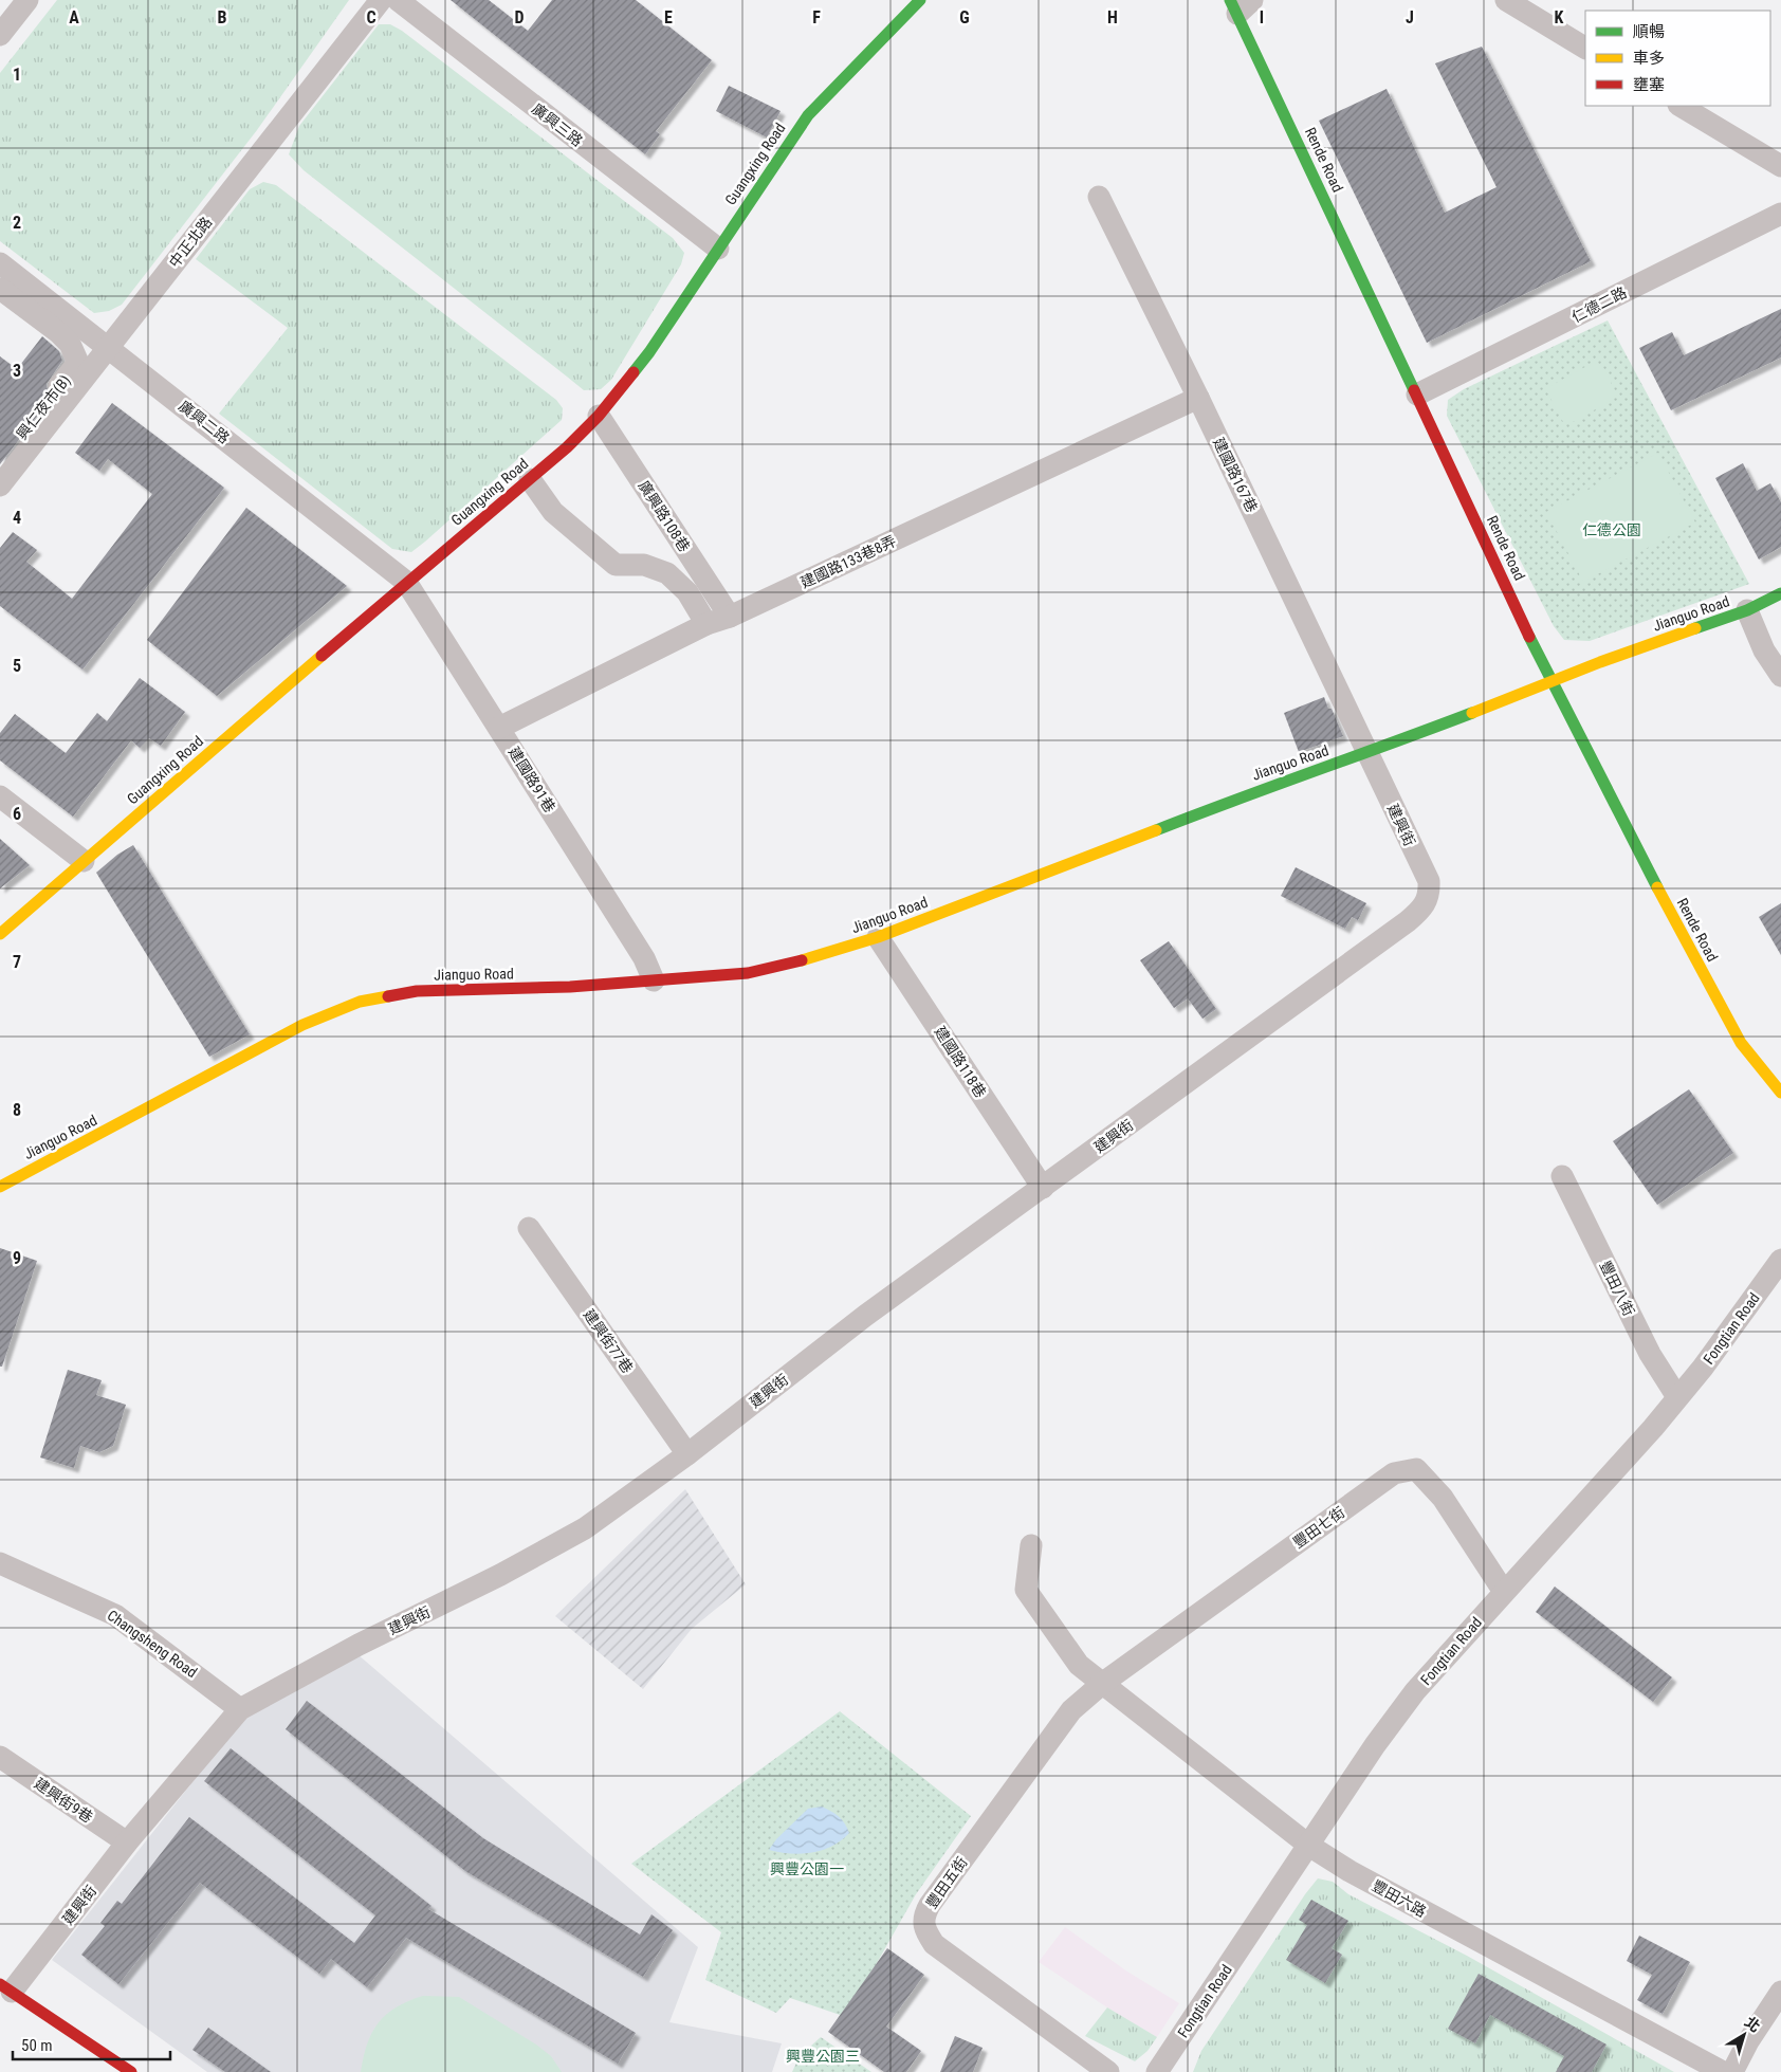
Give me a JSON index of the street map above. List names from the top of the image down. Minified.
{"streets":{"street":["廣興三路","Rende Road","Guangxing Road","中正北路","仁德二路","興仁夜市(B)","廣興二路","建國路167巷","廣興路108巷","建國路133巷8弄","Jianguo Road","建國路91巷","建興街","建國路118巷","豐田八街","Fongtian Road","建興街77巷","豐田七街","Changsheng Road","建興街9巷","豐田五街","豐田六路"]},"crossings":[["廣興三路","Guangxing Road"],["Rende Road","仁德二路"],["Rende Road","Jianguo Road"],["Guangxing Road","廣興二路"],["Guangxing Road","廣興路108巷"],["Guangxing Road","建國路91巷"],["中正北路","廣興二路"],["廣興二路","建國路91巷"],["建國路167巷","建國路133巷8弄"],["建國路167巷","Jianguo Road"],["建國路167巷","建興街"],["廣興路108巷","建國路133巷8弄"],["建國路133巷8弄","建國路91巷"],["Jianguo Road","建國路91巷"],["Jianguo Road","建興街"],["Jianguo Road","建國路118巷"],["建興街","建國路118巷"],["建興街","建興街77巷"],["建興街","Changsheng Road"],["建興街","建興街9巷"],["豐田八街","Fongtian Road"],["Fongtian Road","豐田七街"],["Fongtian Road","豐田六路"],["豐田七街","豐田五街"],["豐田七街","豐田六路"],["豐田五街","豐田六路"]],"parks":["仁德公園","興豐公園一","興豐公園三"],"legend":["順暢","車多","壅塞"],"scale_bar":"50 m","north":"top right","grid":{"columns":["A","B","C","D","E","F","G","H","I","J","K"],"rows":["1","2","3","4","5","6","7","8","9"]}}
